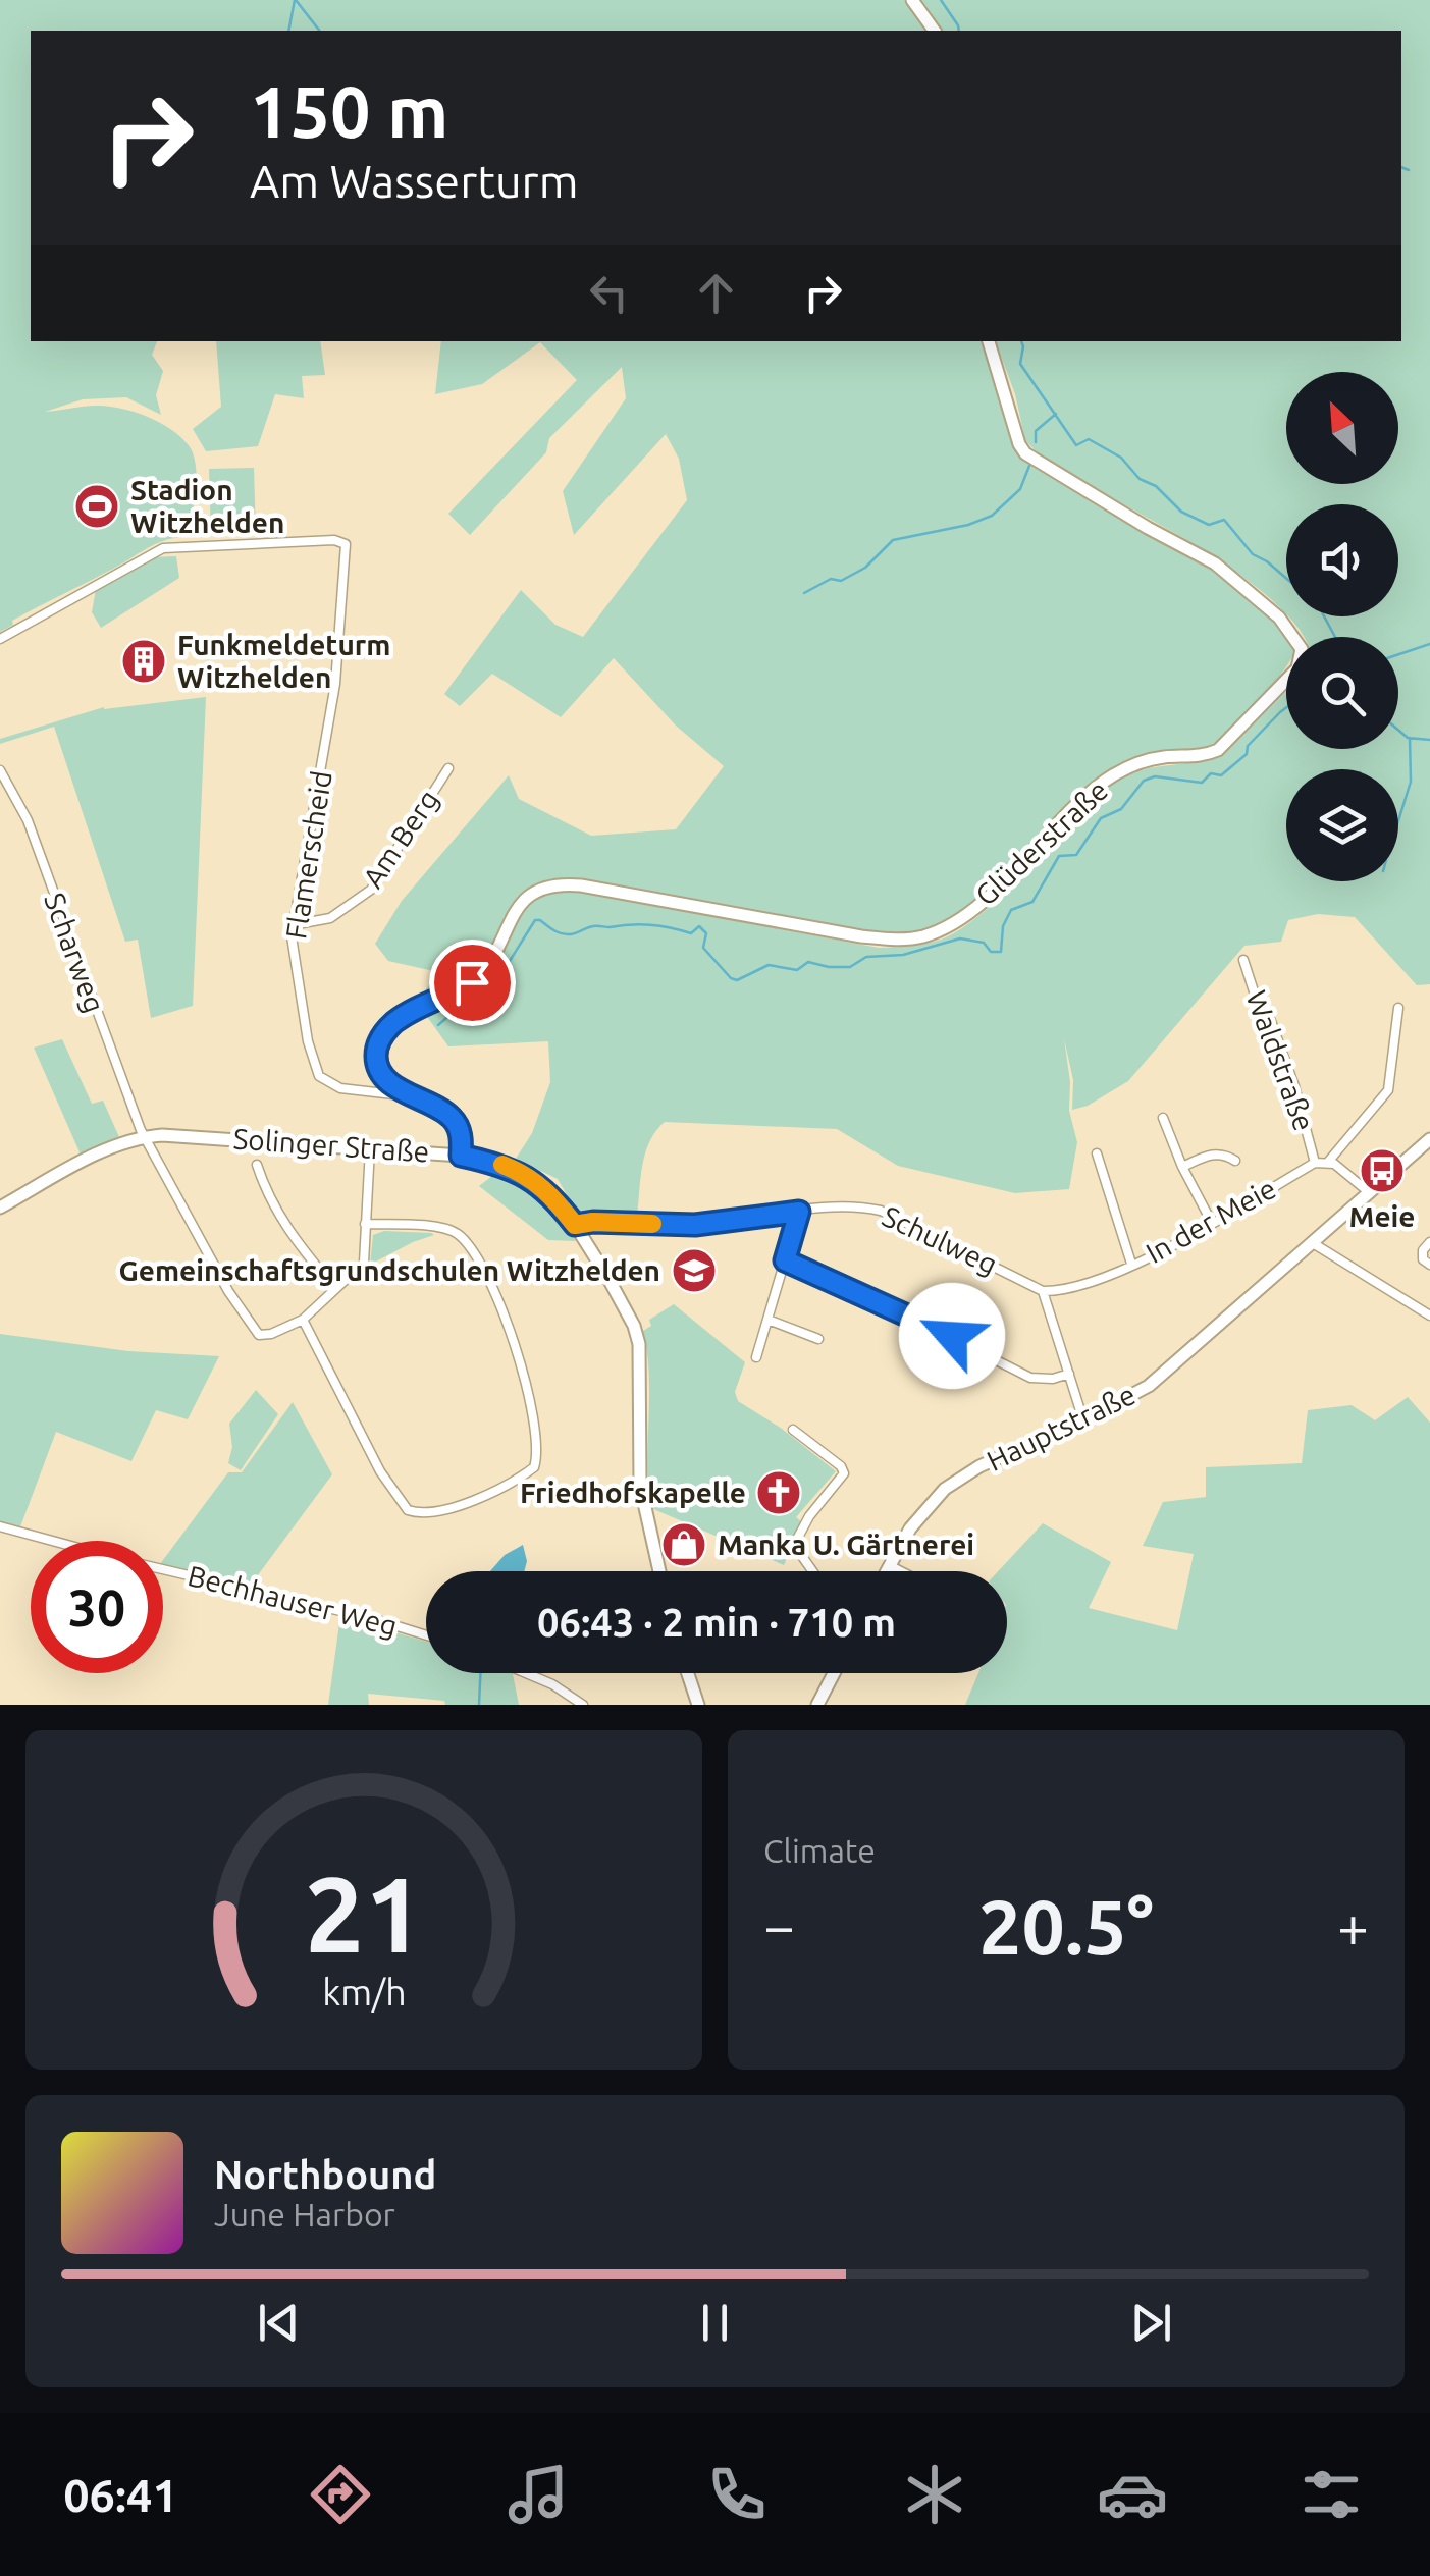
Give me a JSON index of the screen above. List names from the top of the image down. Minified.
{"streets":{"main road":["Glüderstraße","Solinger Straße","Hauptstraße"],"street":["Am Berg","Flamerscheid","Scharweg","Waldstraße","In der Meie","Schulweg","Bechhauser Weg"]},"crossings":[["Am Berg","Flamerscheid"],["Glüderstraße","Flamerscheid"],["Scharweg","Solinger Straße"],["Waldstraße","In der Meie"],["Solinger Straße","Schulweg"],["In der Meie","Schulweg"]],"places":{"sports":["Stadion Witzhelden"],"building":["Funkmeldeturm Witzhelden"],"bus stop":["Meie"],"school or university":["Gemeinschaftsgrundschulen Witzhelden"],"church":["Friedhofskapelle"],"shop":["Manka U. Gärtnerei"]},"north":"top left","page":{"turn":["150 m","Am Wasserturm"],"limit":"30","trip":"06:43 · 2 min · 710 m","tile":"Climate","heat":["−","20.5°","+"],"song":["Northbound","June Harbor"],"tabs":"06:41","gauge":["21","km/h"]}}
